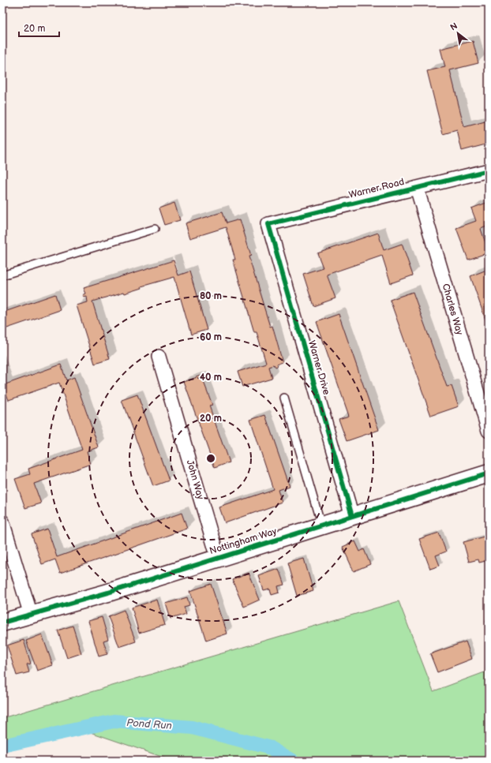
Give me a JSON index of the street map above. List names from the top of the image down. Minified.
{"streets":{"street":["Warner Road","Charles Way","Warner Drive","John Way","Nottingham Way"]},"crossings":[["Warner Road","Charles Way"],["Warner Road","Warner Drive"],["Warner Drive","Nottingham Way"],["John Way","Nottingham Way"]],"water":["Pond Run"],"scale_bar":"20 m","north":"top left","rings":["80 m","60 m","40 m","20 m"]}
